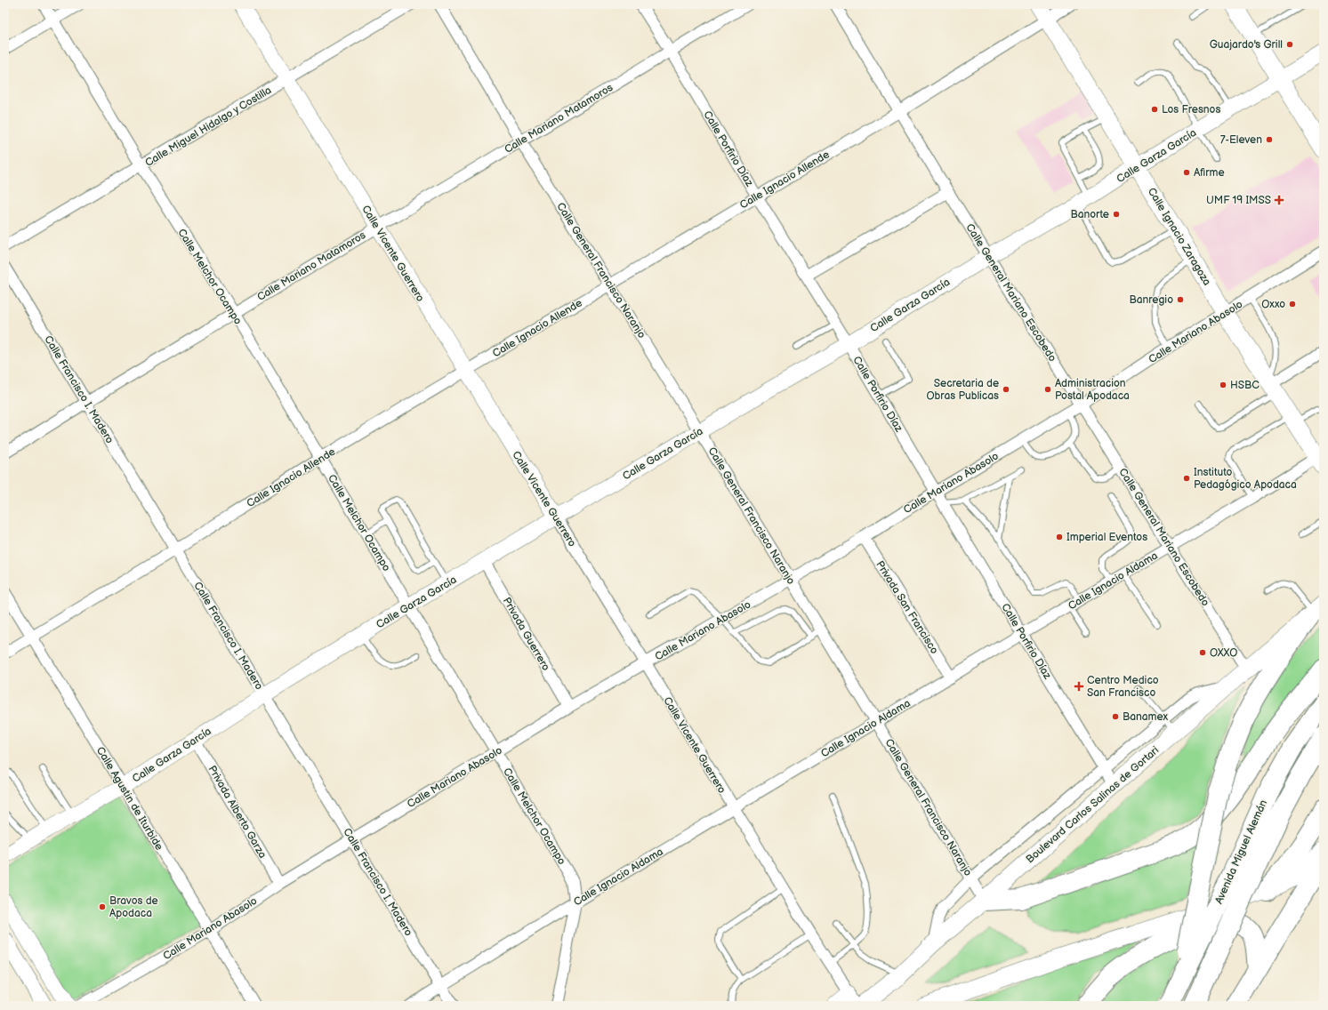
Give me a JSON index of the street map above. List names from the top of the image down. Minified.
{"streets":{"highway":["Avenida Miguel Alemán"],"main road":["Calle Ignacio Zaragoza","Boulevard Carlos Salinas de Gortari"],"street":["Calle Mariano Matamoros","Calle Miguel Hidalgo y Costilla","Calle Porfirio Díaz","Calle Garza García","Calle Ignacio Allende","Calle Vicente Guerrero","Calle General Francisco Naranjo","Calle Melchor Ocampo","Calle General Mariano Escobedo","Calle Mariano Abasolo","Calle Francisco I. Madero","Calle Ignacio Aldama","Privada San Francisco","Privada Guerrero","Calle Agustin de Iturbide","Privada Alberto Garza"]},"crossings":[["Calle Mariano Matamoros","Calle Porfirio Díaz"],["Calle Mariano Matamoros","Calle Vicente Guerrero"],["Calle Mariano Matamoros","Calle General Francisco Naranjo"],["Calle Mariano Matamoros","Calle Melchor Ocampo"],["Calle Mariano Matamoros","Calle Francisco I. Madero"],["Calle Miguel Hidalgo y Costilla","Calle Vicente Guerrero"],["Calle Miguel Hidalgo y Costilla","Calle Melchor Ocampo"],["Calle Porfirio Díaz","Calle Garza García"],["Calle Porfirio Díaz","Calle Ignacio Allende"],["Calle Porfirio Díaz","Calle Mariano Abasolo"],["Calle Porfirio Díaz","Calle Ignacio Aldama"],["Calle Porfirio Díaz","Boulevard Carlos Salinas de Gortari"],["Calle Garza García","Calle Ignacio Zaragoza"],["Calle Garza García","Calle Vicente Guerrero"],["Calle Garza García","Calle General Francisco Naranjo"],["Calle Garza García","Calle Melchor Ocampo"],["Calle Garza García","Calle General Mariano Escobedo"],["Calle Garza García","Calle Francisco I. Madero"],["Calle Garza García","Privada Guerrero"],["Calle Garza García","Calle Agustin de Iturbide"],["Calle Garza García","Privada Alberto Garza"],["Calle Ignacio Allende","Calle Ignacio Zaragoza"],["Calle Ignacio Allende","Calle Vicente Guerrero"],["Calle Ignacio Allende","Calle General Francisco Naranjo"],["Calle Ignacio Allende","Calle Melchor Ocampo"],["Calle Ignacio Allende","Calle General Mariano Escobedo"],["Calle Ignacio Allende","Calle Francisco I. Madero"],["Calle Ignacio Allende","Calle Agustin de Iturbide"],["Calle Ignacio Zaragoza","Calle Mariano Abasolo"],["Calle Ignacio Zaragoza","Calle Ignacio Aldama"],["Calle Vicente Guerrero","Calle Mariano Abasolo"],["Calle Vicente Guerrero","Calle Ignacio Aldama"],["Calle General Francisco Naranjo","Calle Mariano Abasolo"],["Calle General Francisco Naranjo","Calle Ignacio Aldama"],["Calle General Francisco Naranjo","Boulevard Carlos Salinas de Gortari"],["Calle Melchor Ocampo","Calle Mariano Abasolo"],["Calle Melchor Ocampo","Calle Ignacio Aldama"],["Calle General Mariano Escobedo","Calle Mariano Abasolo"],["Calle General Mariano Escobedo","Calle Ignacio Aldama"],["Calle General Mariano Escobedo","Boulevard Carlos Salinas de Gortari"],["Calle Mariano Abasolo","Calle Francisco I. Madero"],["Calle Mariano Abasolo","Privada San Francisco"],["Calle Mariano Abasolo","Privada Guerrero"],["Calle Mariano Abasolo","Calle Agustin de Iturbide"],["Calle Mariano Abasolo","Privada Alberto Garza"],["Calle Francisco I. Madero","Calle Ignacio Aldama"],["Calle Ignacio Aldama","Privada San Francisco"]],"places":{"other":["Guajardo's Grill","Los Fresnos","7-Eleven","Afirme","Banorte","Banregio","Oxxo","HSBC","Secretaria de Obras Publicas","Administracion Postal Apodaca","Instituto Pedagógico Apodaca","Imperial Eventos","OXXO","Banamex","Bravos de Apodaca"],"health":["UMF 19 IMSS","Centro Medico San Francisco"]}}
